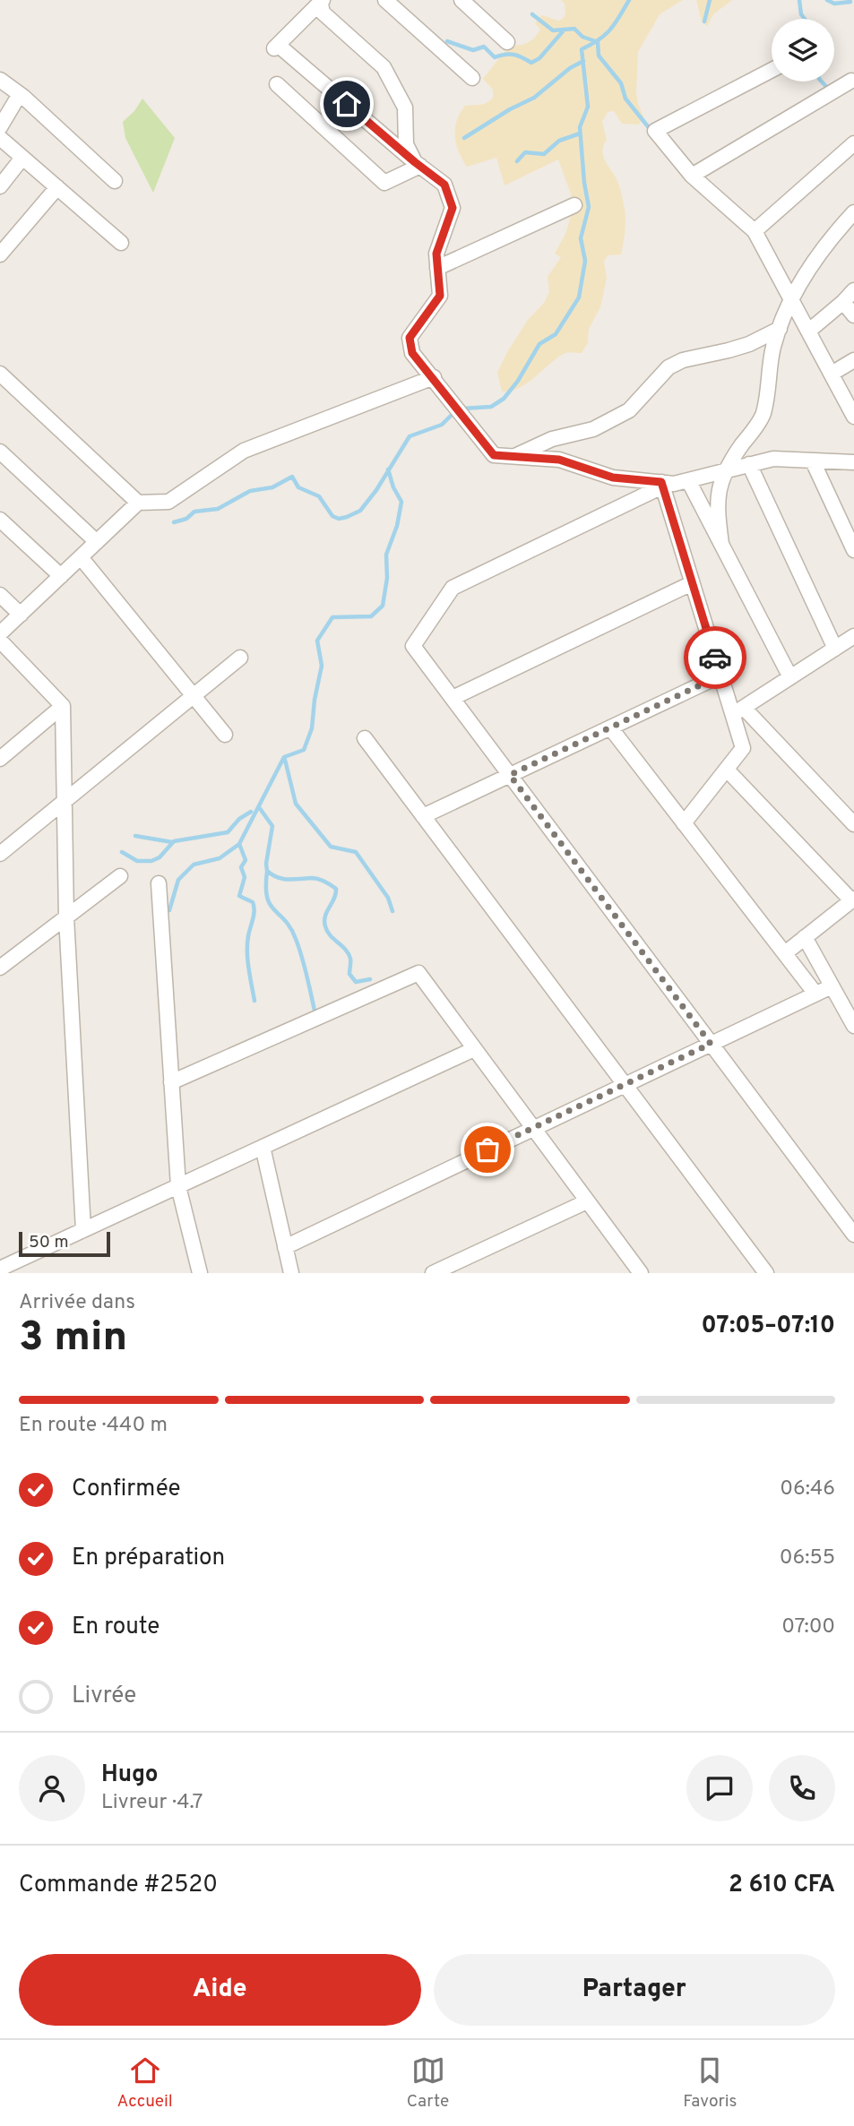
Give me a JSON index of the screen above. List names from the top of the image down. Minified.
{"scale_bar":"50 m","page":{"scale":"50 m","heading":["3 min","Arrivée dans","07:05–07:10"],"panel":["Hugo","Livreur · 4.7","Commande #2520","2 610 CFA"],"bar":"En route · 440 m","list":[["Confirmée","06:46"],["En préparation","06:55"],["En route","07:00"],"Livrée"],"buttons":["Aide","Partager"],"tabs":["Accueil","Carte","Favoris"]}}
